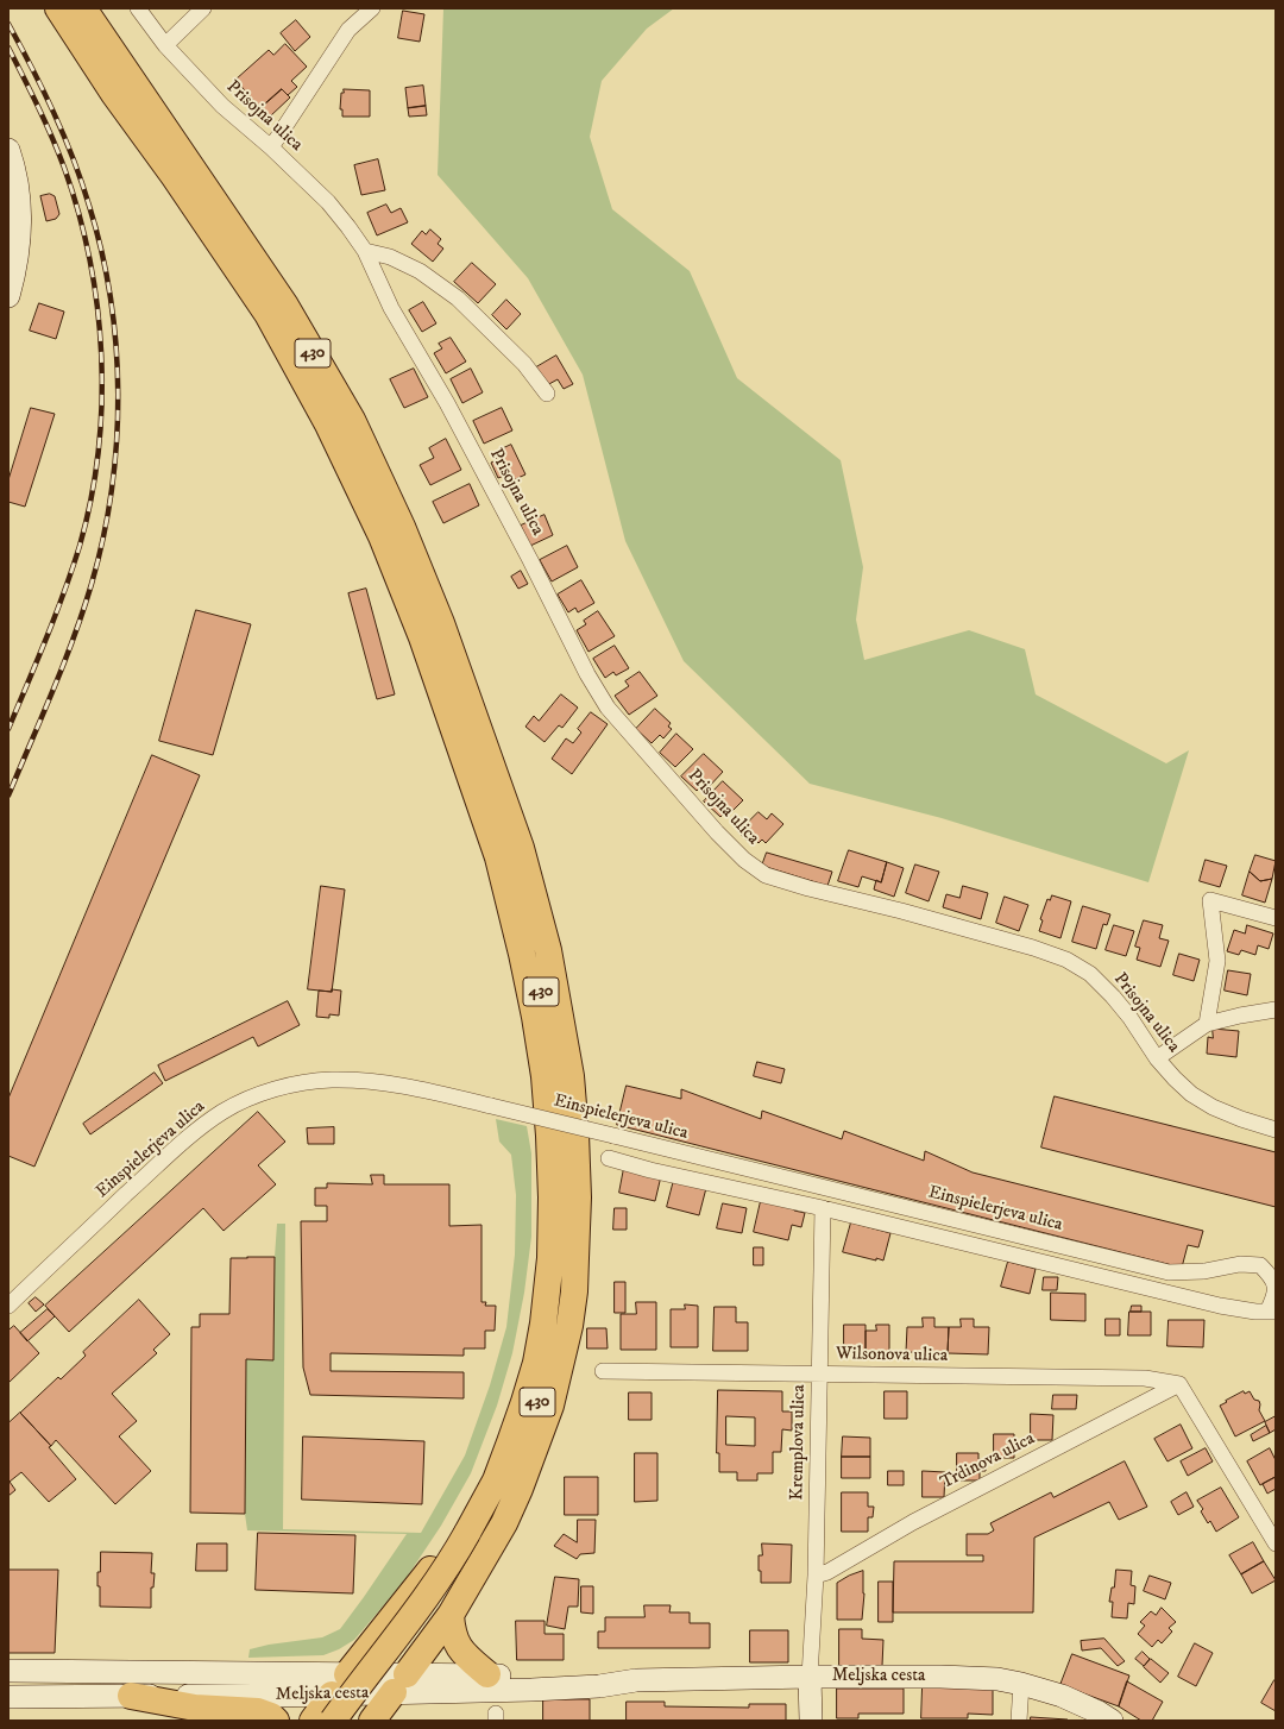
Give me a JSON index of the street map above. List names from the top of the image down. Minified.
{"streets":{"highway":["430"],"street":["Prisojna ulica","Einspielerjeva ulica","Wilsonova ulica","Kremplova ulica","Trdinova ulica","Meljska cesta"]},"crossings":[["Einspielerjeva ulica","Kremplova ulica"],["Wilsonova ulica","Kremplova ulica"],["Wilsonova ulica","Trdinova ulica"],["Kremplova ulica","Trdinova ulica"],["Kremplova ulica","Meljska cesta"]]}
